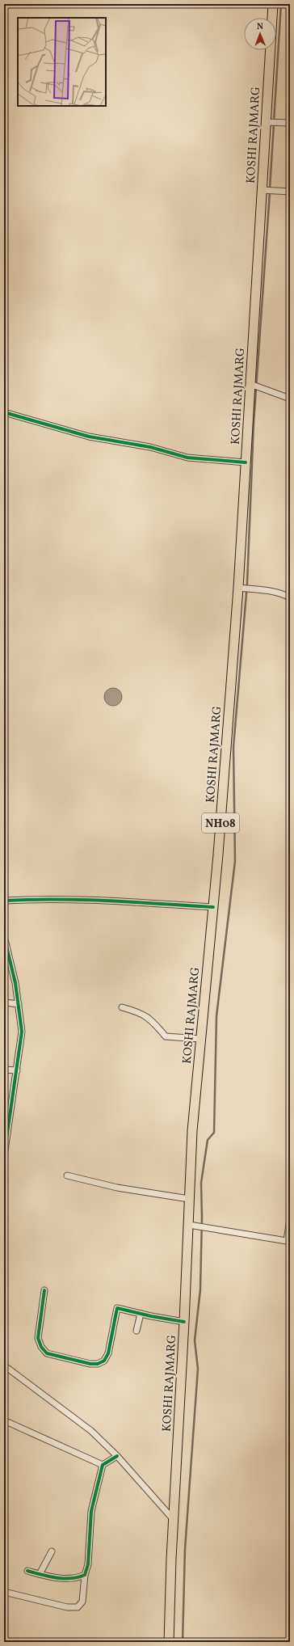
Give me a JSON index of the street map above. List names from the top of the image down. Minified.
{"streets":{"main road":["KOSHI RAJMARG","NH08"]},"north":"top"}
